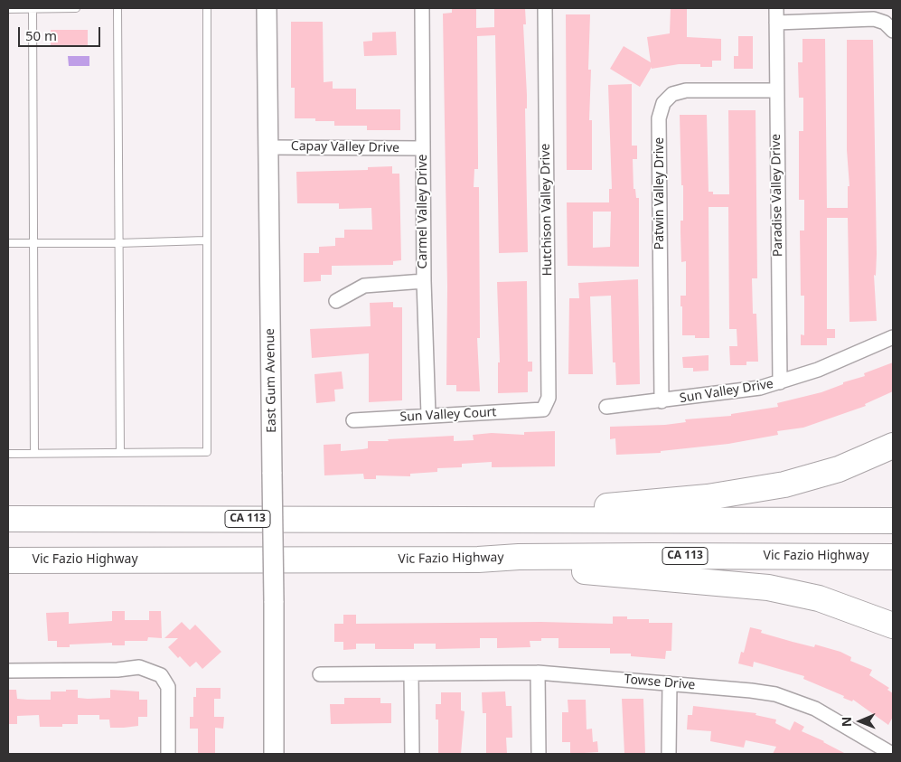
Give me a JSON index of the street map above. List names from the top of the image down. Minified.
{"streets":{"highway":["CA 113","Vic Fazio Highway"],"street":["Capay Valley Drive","Patwin Valley Drive","Paradise Valley Drive","Hutchison Valley Drive","Carmel Valley Drive","East Gum Avenue","Sun Valley Drive","Sun Valley Court","Towse Drive"]},"crossings":[["Capay Valley Drive","Carmel Valley Drive"],["Capay Valley Drive","East Gum Avenue"],["Patwin Valley Drive","Paradise Valley Drive"],["Patwin Valley Drive","Sun Valley Drive"],["Paradise Valley Drive","Sun Valley Drive"],["Hutchison Valley Drive","Sun Valley Court"],["Carmel Valley Drive","Sun Valley Court"]],"scale_bar":"50 m","north":"left"}
